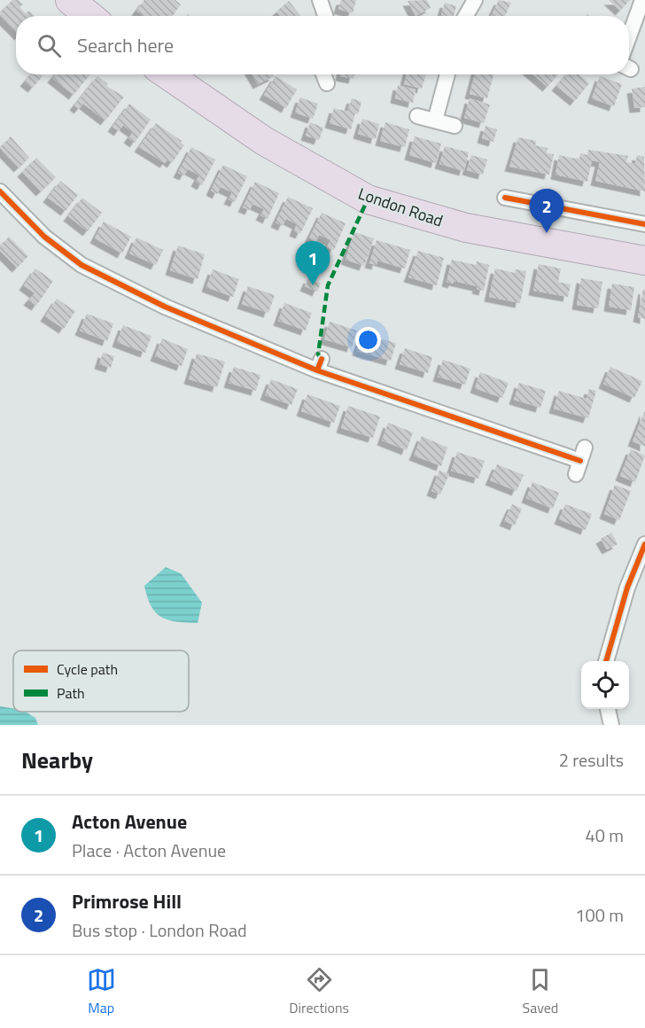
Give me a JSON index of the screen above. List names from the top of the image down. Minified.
{"streets":{"highway":["London Road"]},"legend":["Cycle path","Path"],"page":{"search":"Search here","pins":["2","1"],"heading":["Nearby","2 results"],"list":[{"mark":"1","name":"Acton Avenue","note":"Place · Acton Avenue","value":"40 m"},{"mark":"2","name":"Primrose Hill","note":"Bus stop · London Road","value":"100 m"}],"nav":["Map","Directions","Saved"]}}
